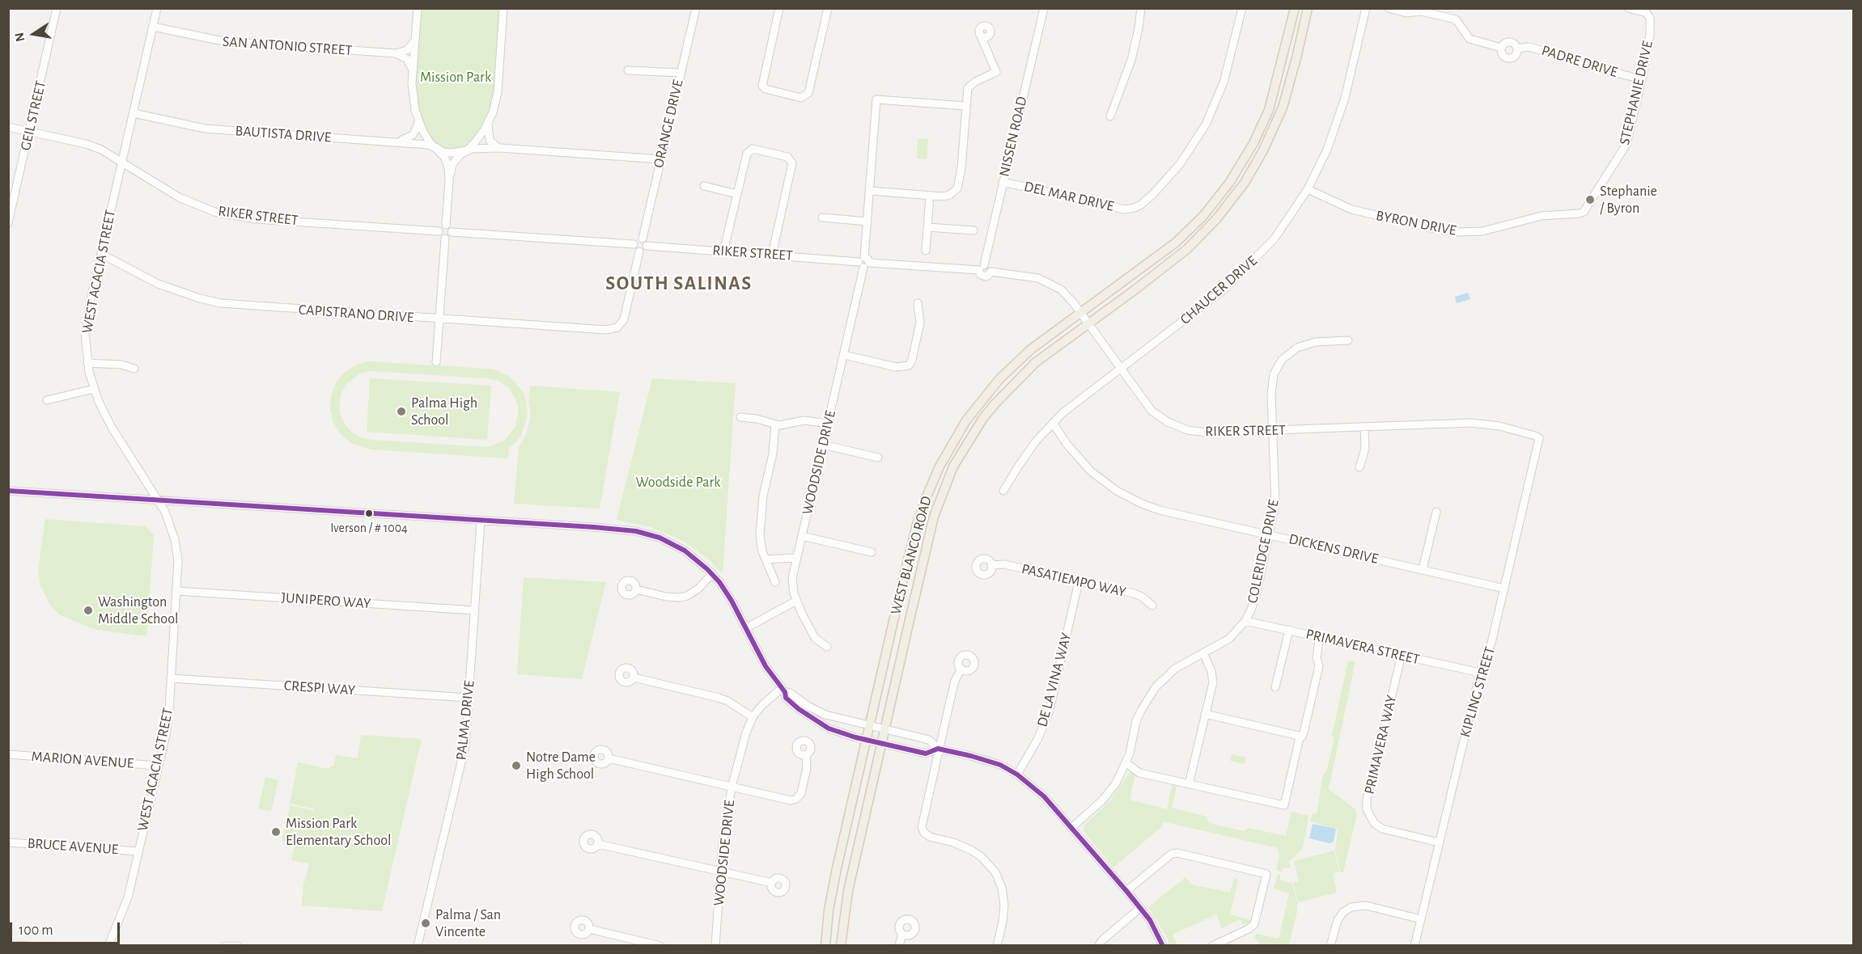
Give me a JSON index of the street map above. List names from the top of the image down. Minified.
{"streets":{"main road":["WEST BLANCO ROAD"],"street":["SAN ANTONIO STREET","PADRE DRIVE","STEPHANIE DRIVE","GEIL STREET","ORANGE DRIVE","BAUTISTA DRIVE","NISSEN ROAD","DEL MAR DRIVE","RIKER STREET","BYRON DRIVE","WEST ACACIA STREET","CHAUCER DRIVE","CAPISTRANO DRIVE","WOODSIDE DRIVE","DICKENS DRIVE","COLERIDGE DRIVE","PASATIEMPO WAY","JUNIPERO WAY","PRIMAVERA STREET","DE LA VINA WAY","CRESPI WAY","KIPLING STREET","PALMA DRIVE","PRIMAVERA WAY","MARION AVENUE","BRUCE AVENUE"]},"crossings":[["SAN ANTONIO STREET","WEST ACACIA STREET"],["PADRE DRIVE","STEPHANIE DRIVE"],["STEPHANIE DRIVE","BYRON DRIVE"],["GEIL STREET","RIKER STREET"],["ORANGE DRIVE","RIKER STREET"],["ORANGE DRIVE","CAPISTRANO DRIVE"],["BAUTISTA DRIVE","WEST ACACIA STREET"],["NISSEN ROAD","DEL MAR DRIVE"],["NISSEN ROAD","RIKER STREET"],["RIKER STREET","WEST ACACIA STREET"],["RIKER STREET","CHAUCER DRIVE"],["RIKER STREET","CAPISTRANO DRIVE"],["RIKER STREET","WOODSIDE DRIVE"],["RIKER STREET","COLERIDGE DRIVE"],["RIKER STREET","WEST BLANCO ROAD"],["RIKER STREET","KIPLING STREET"],["BYRON DRIVE","CHAUCER DRIVE"],["WEST ACACIA STREET","CAPISTRANO DRIVE"],["WEST ACACIA STREET","JUNIPERO WAY"],["WEST ACACIA STREET","CRESPI WAY"],["WEST ACACIA STREET","MARION AVENUE"],["WEST ACACIA STREET","BRUCE AVENUE"],["CHAUCER DRIVE","DICKENS DRIVE"],["DICKENS DRIVE","COLERIDGE DRIVE"],["DICKENS DRIVE","KIPLING STREET"],["COLERIDGE DRIVE","PRIMAVERA STREET"],["PASATIEMPO WAY","DE LA VINA WAY"],["JUNIPERO WAY","PALMA DRIVE"],["PRIMAVERA STREET","KIPLING STREET"],["PRIMAVERA STREET","PRIMAVERA WAY"],["CRESPI WAY","PALMA DRIVE"],["KIPLING STREET","PRIMAVERA WAY"]],"districts":["SOUTH SALINAS"],"parks":["Mission Park","Woodside Park"],"places":["Stephanie / Byron","Palma High School","Iverson / # 1004","Washington Middle School","Notre Dame High School","Mission Park Elementary School","Palma / San Vincente"],"scale_bar":"100 m","north":"left"}
